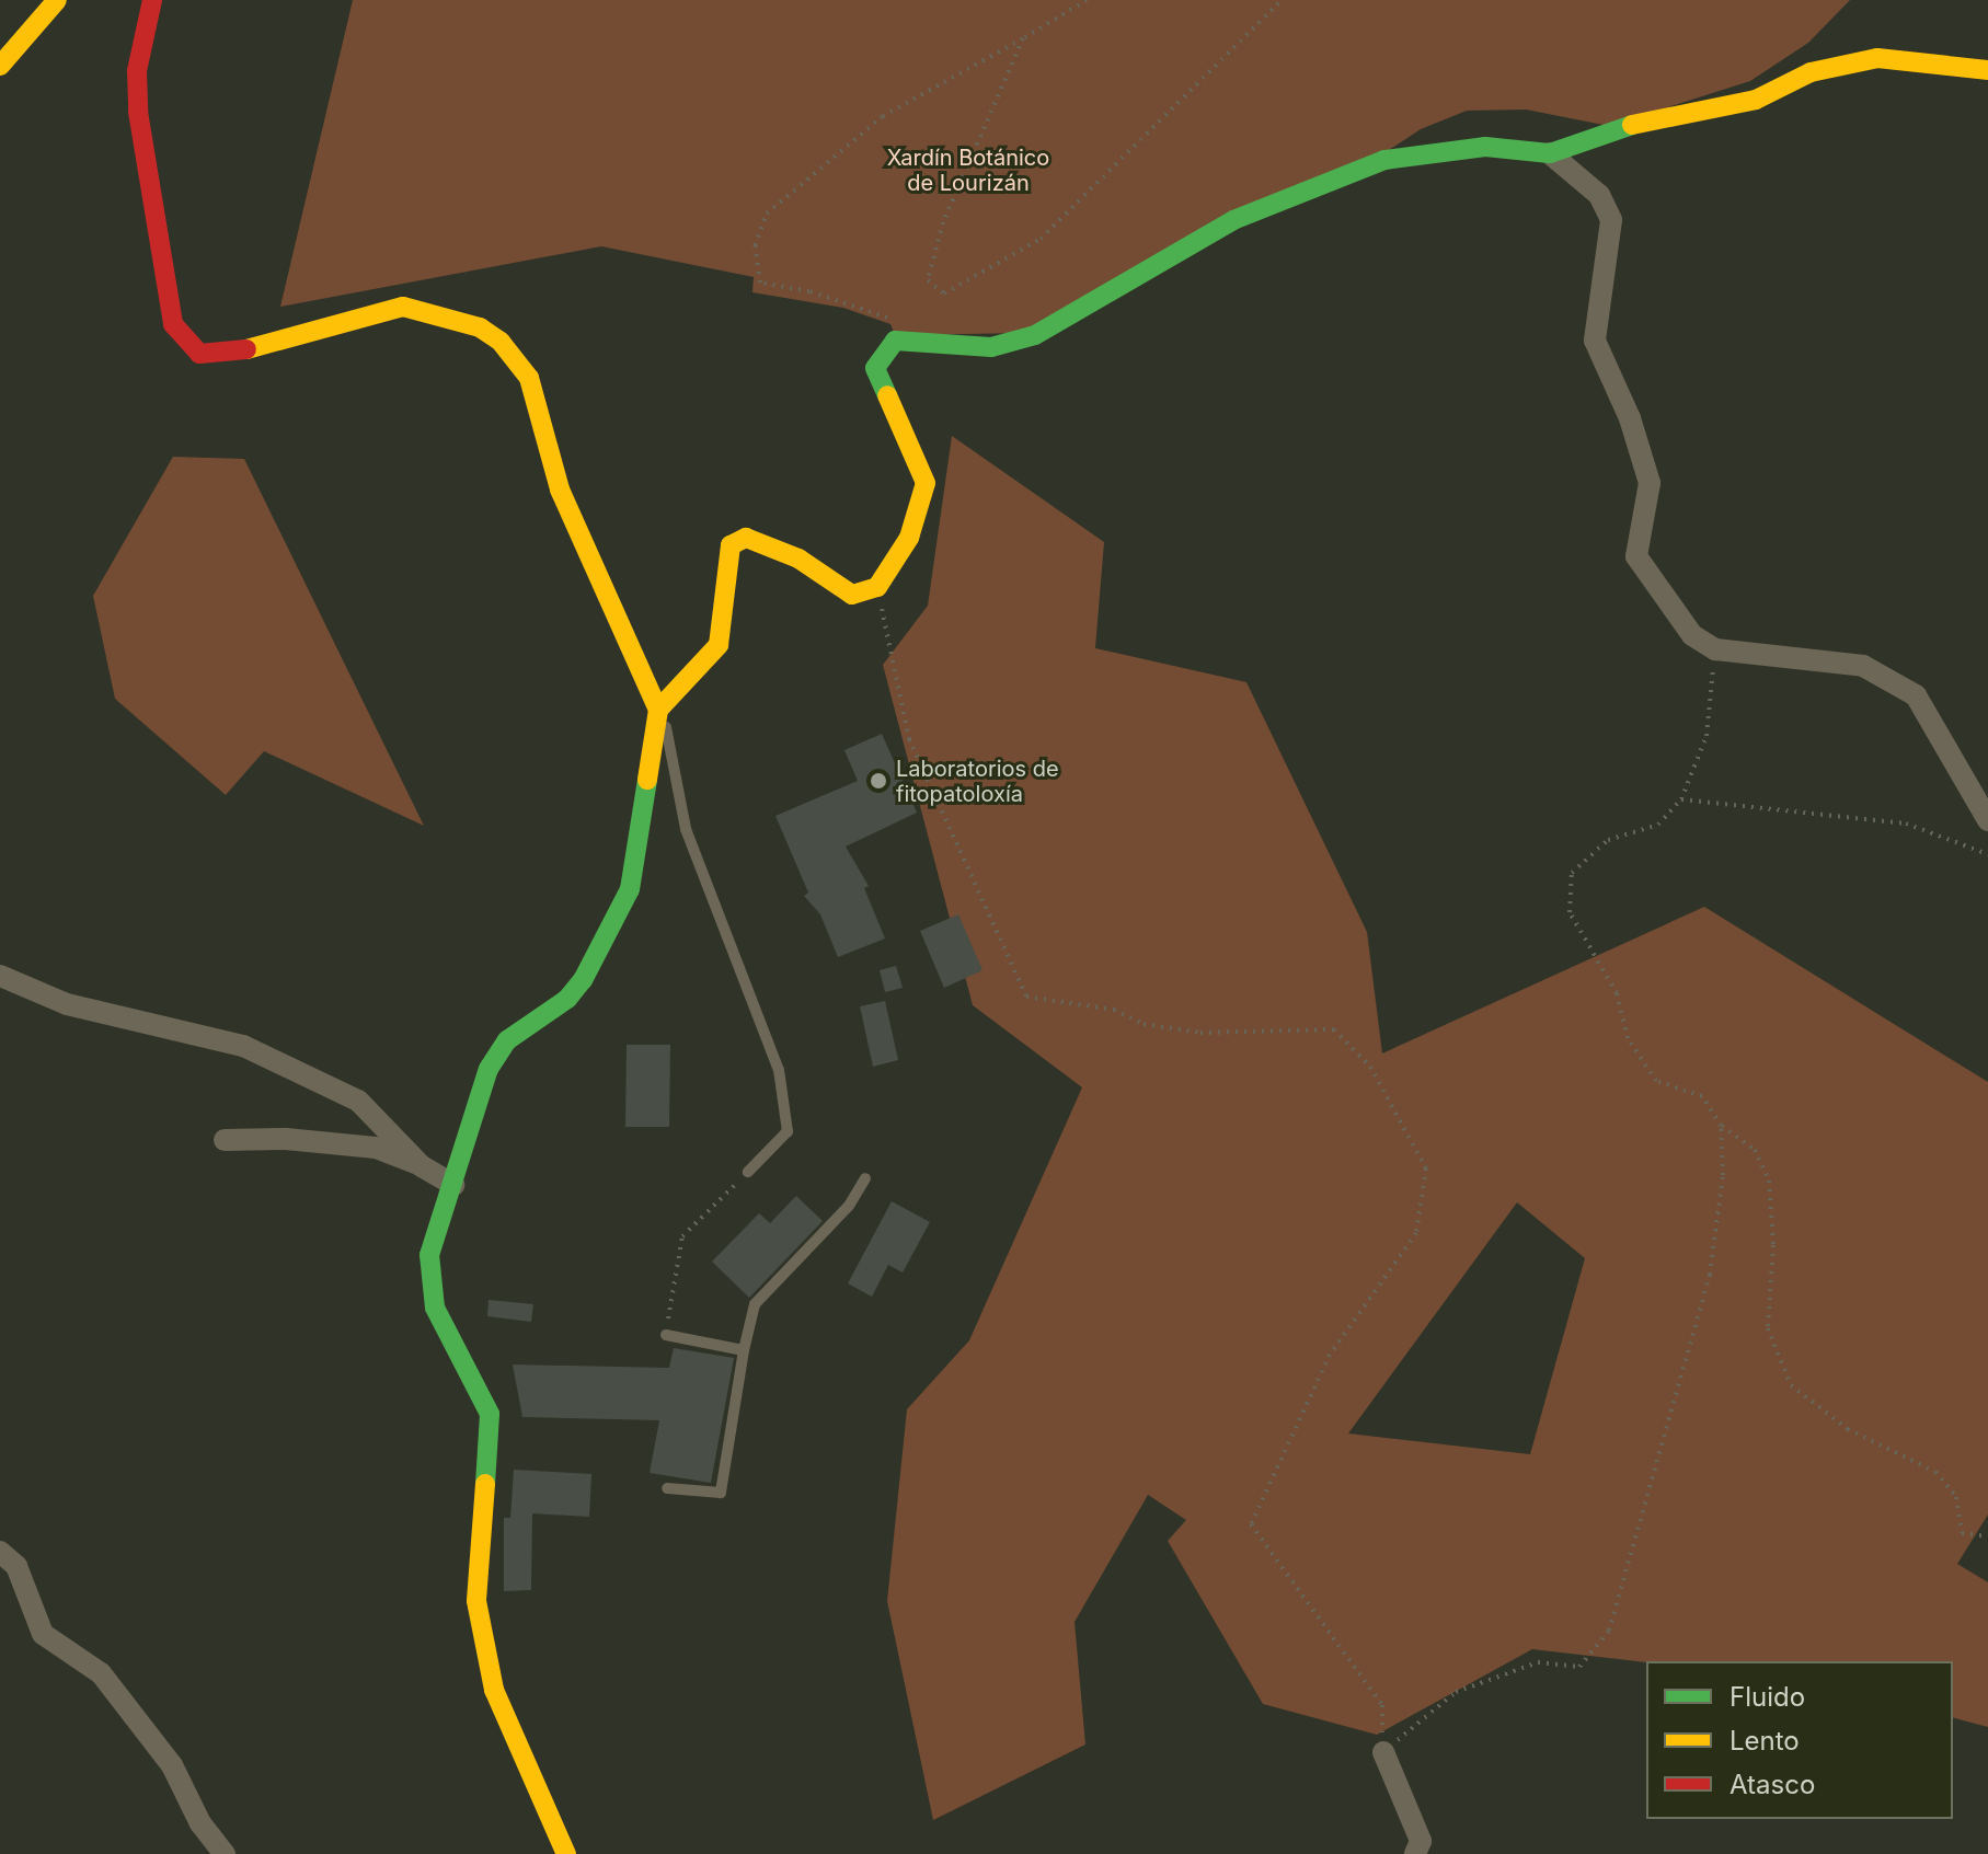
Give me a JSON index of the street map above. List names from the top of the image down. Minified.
{"parks":["Xardín Botánico de Lourizán"],"places":["Laboratorios de fitopatoloxía"],"legend":["Fluido","Lento","Atasco"]}
